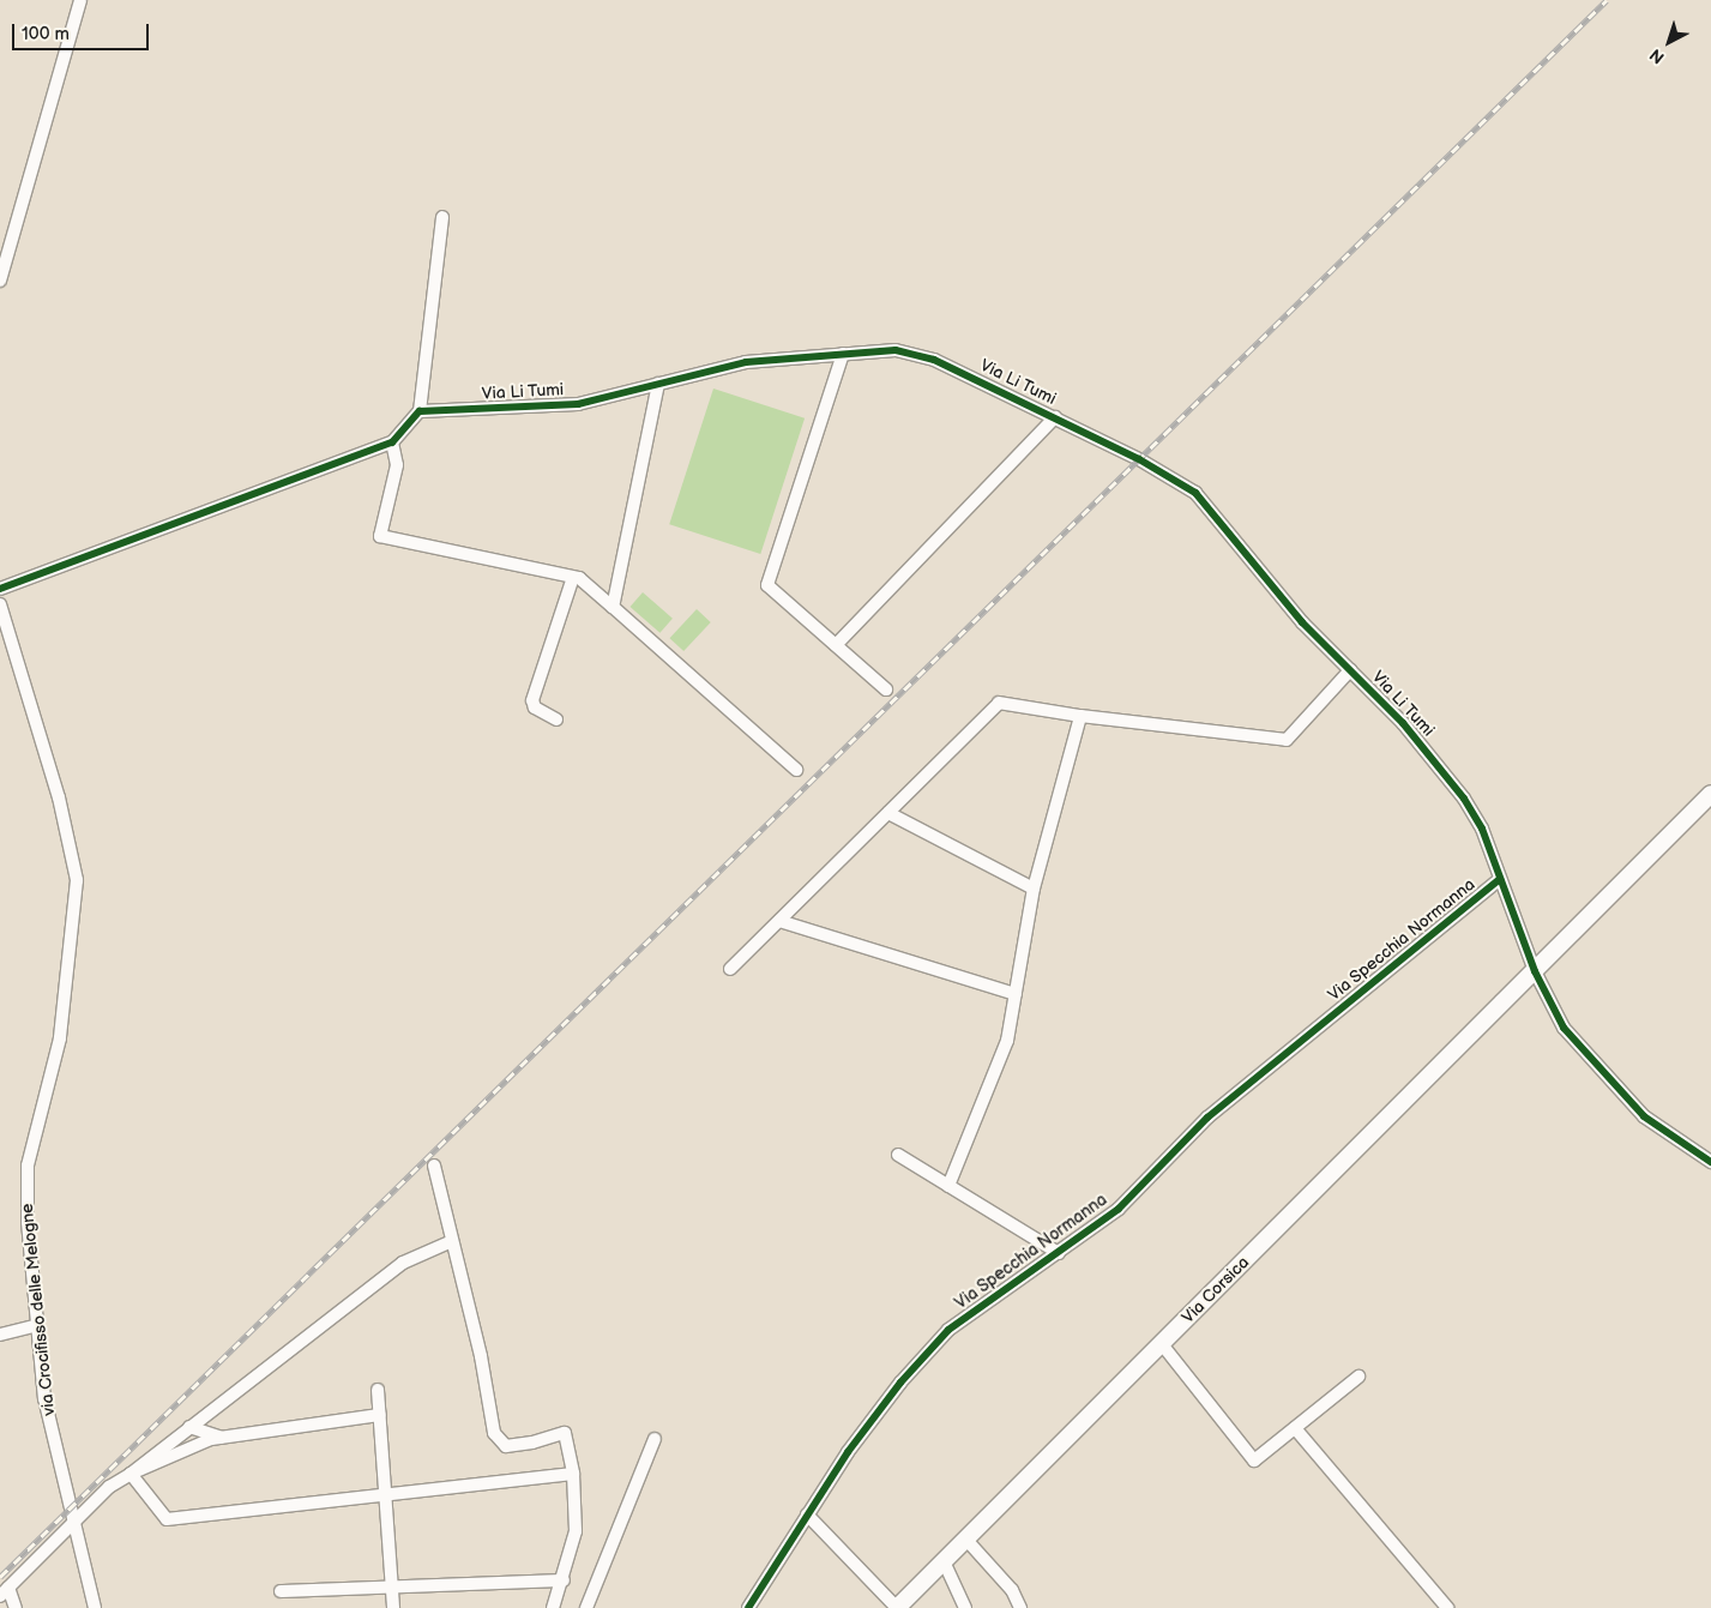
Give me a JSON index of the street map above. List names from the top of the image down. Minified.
{"streets":{"main road":["Via Corsica"],"street":["Via Li Tumi","Via Specchia Normanna","via Crocifisso delle Melogne"]},"crossings":[["Via Li Tumi","Via Specchia Normanna"],["Via Li Tumi","Via Corsica"]],"scale_bar":"100 m","north":"bottom left"}
